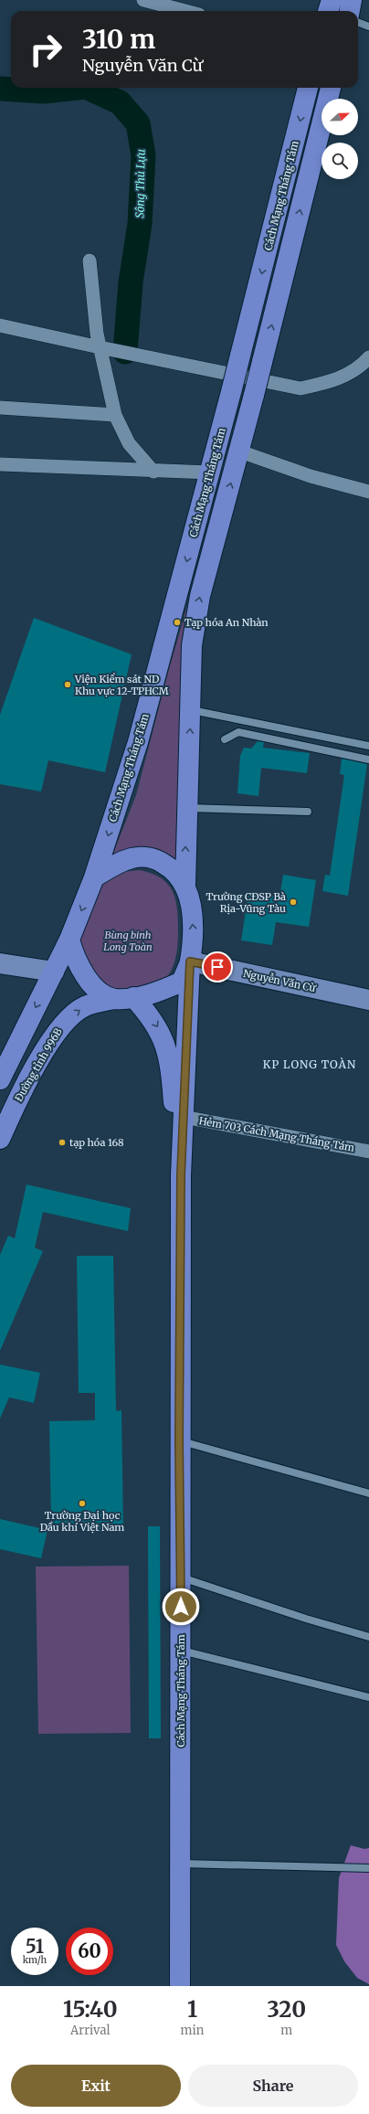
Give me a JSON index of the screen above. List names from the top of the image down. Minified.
{"streets":{"main road":["Cách Mạng Tháng Tám","Nguyễn Văn Cừ","Đường tỉnh 996B"],"street":["Hẻm 703 Cách Mạng Tháng Tám"]},"crossings":[["Cách Mạng Tháng Tám","Nguyễn Văn Cừ"],["Cách Mạng Tháng Tám","Đường tỉnh 996B"],["Cách Mạng Tháng Tám","Hẻm 703 Cách Mạng Tháng Tám"]],"districts":["KP LONG TOÀN"],"water":["Sông Thủ Lựu"],"parks":["Bùng binh Long Toàn"],"places":["Tạp hóa An Nhàn","Viện Kiểm sát ND Khu vực 12-TPHCM","Trường CĐSP Bà Rịa-Vũng Tàu","tạp hóa 168","Trường Đại học Dầu khí Việt Nam"],"north":"right","page":{"turn":["310 m","Nguyễn Văn Cừ"],"speed":"51 km/h","limit":"60","eta":["15:40","Arrival","1","min","320","m"],"buttons":["Exit","Share"]}}
